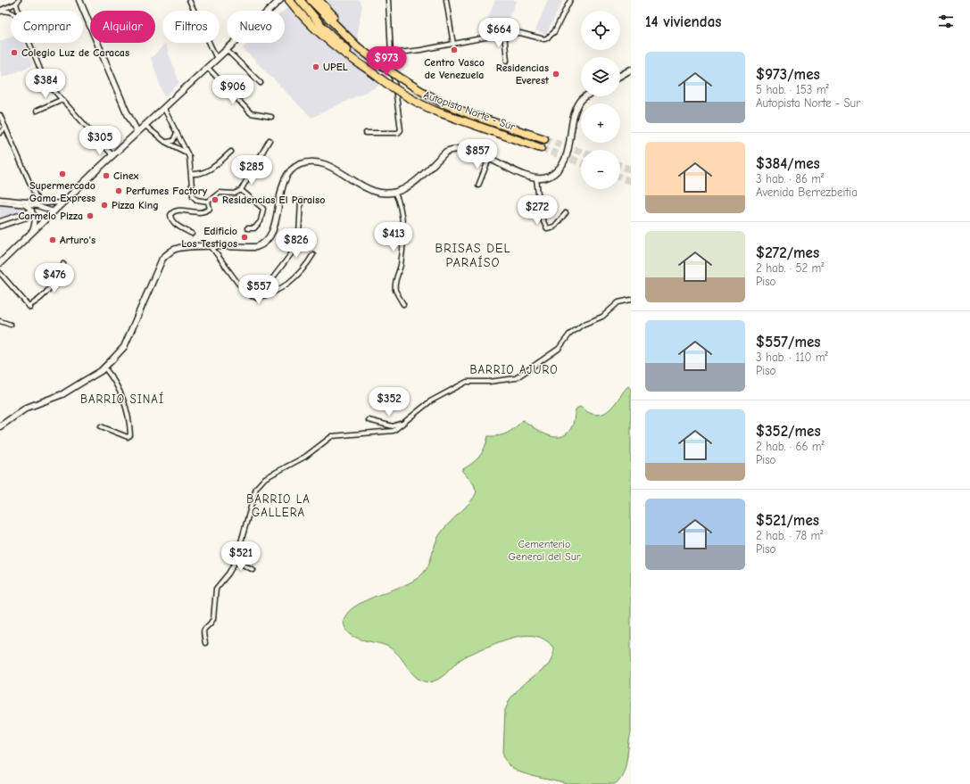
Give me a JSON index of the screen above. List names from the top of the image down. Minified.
{"streets":{"highway":["Autopista Norte - Sur"]},"districts":["BRISAS DEL PARAÍSO","BARRIO AJURO","BARRIO SINAÍ","BARRIO LA GALLERA"],"parks":["Cementerio General del Sur"],"places":["Centro Vasco de Venezuela","Colegio Luz de Caracas","UPEL","Residencias Everest","Supermercado Gama Express","Cinex","Perfumes Factory","Residencias El Paraiso","Pizza King","Carmelo Pizza","Edificio Los Testigos","Arturo's"],"page":{"heading":"14 viviendas","map_buttons":["+","−"],"chip":["Comprar","Alquilar","Filtros","Nuevo"],"price":["$664","$973","$384","$906","$305","$857","$285","$272","$413","$826","$476","$557","$352","$521"],"list":[{"name":"$973/mes","note":"5 hab. · 153 m² · Autopista Norte - Sur"},{"name":"$384/mes","note":"3 hab. · 86 m² · Avenida Berrezbeitia"},{"name":"$272/mes","note":"2 hab. · 52 m² · Piso"},{"name":"$557/mes","note":"3 hab. · 110 m² · Piso"},{"name":"$352/mes","note":"2 hab. · 66 m² · Piso"},{"name":"$521/mes","note":"2 hab. · 78 m² · Piso"}]}}
